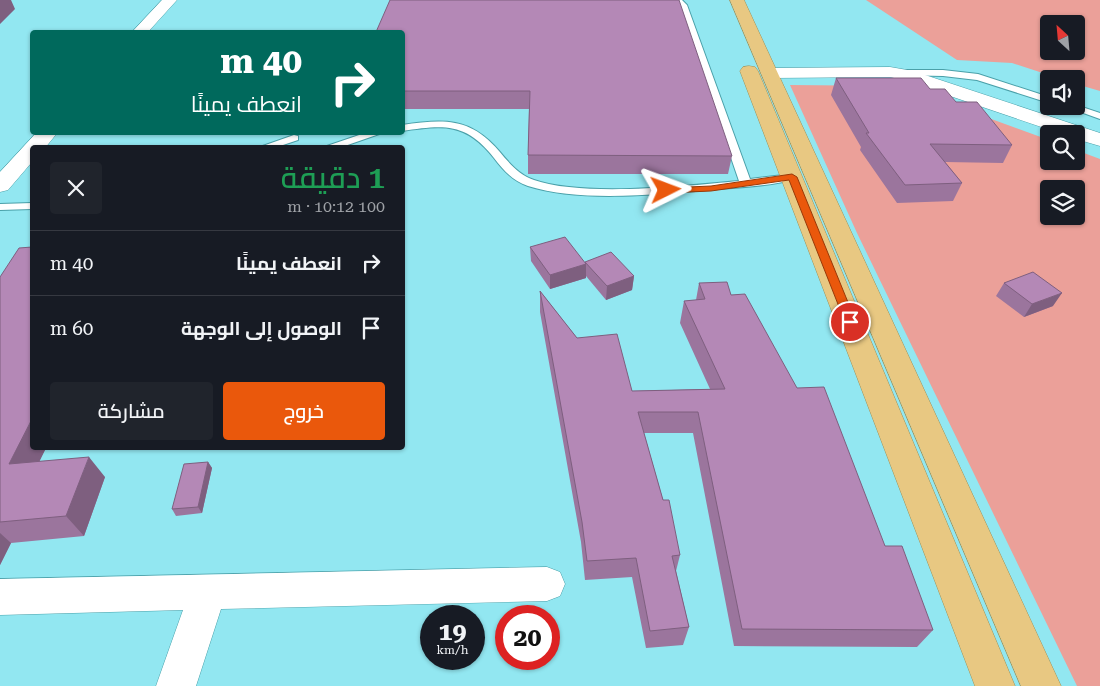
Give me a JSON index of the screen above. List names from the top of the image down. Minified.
{"north":"top left","page":{"turn":["40 m","انعطف يمينًا"],"heading":["1 دقيقة","100 m · 10:12"],"list":[{"name":"انعطف يمينًا","value":"40 m"},{"name":"الوصول إلى الوجهة","value":"60 m"}],"buttons":["خروج","مشاركة"],"speed":"19 km/h","limit":"20"}}
